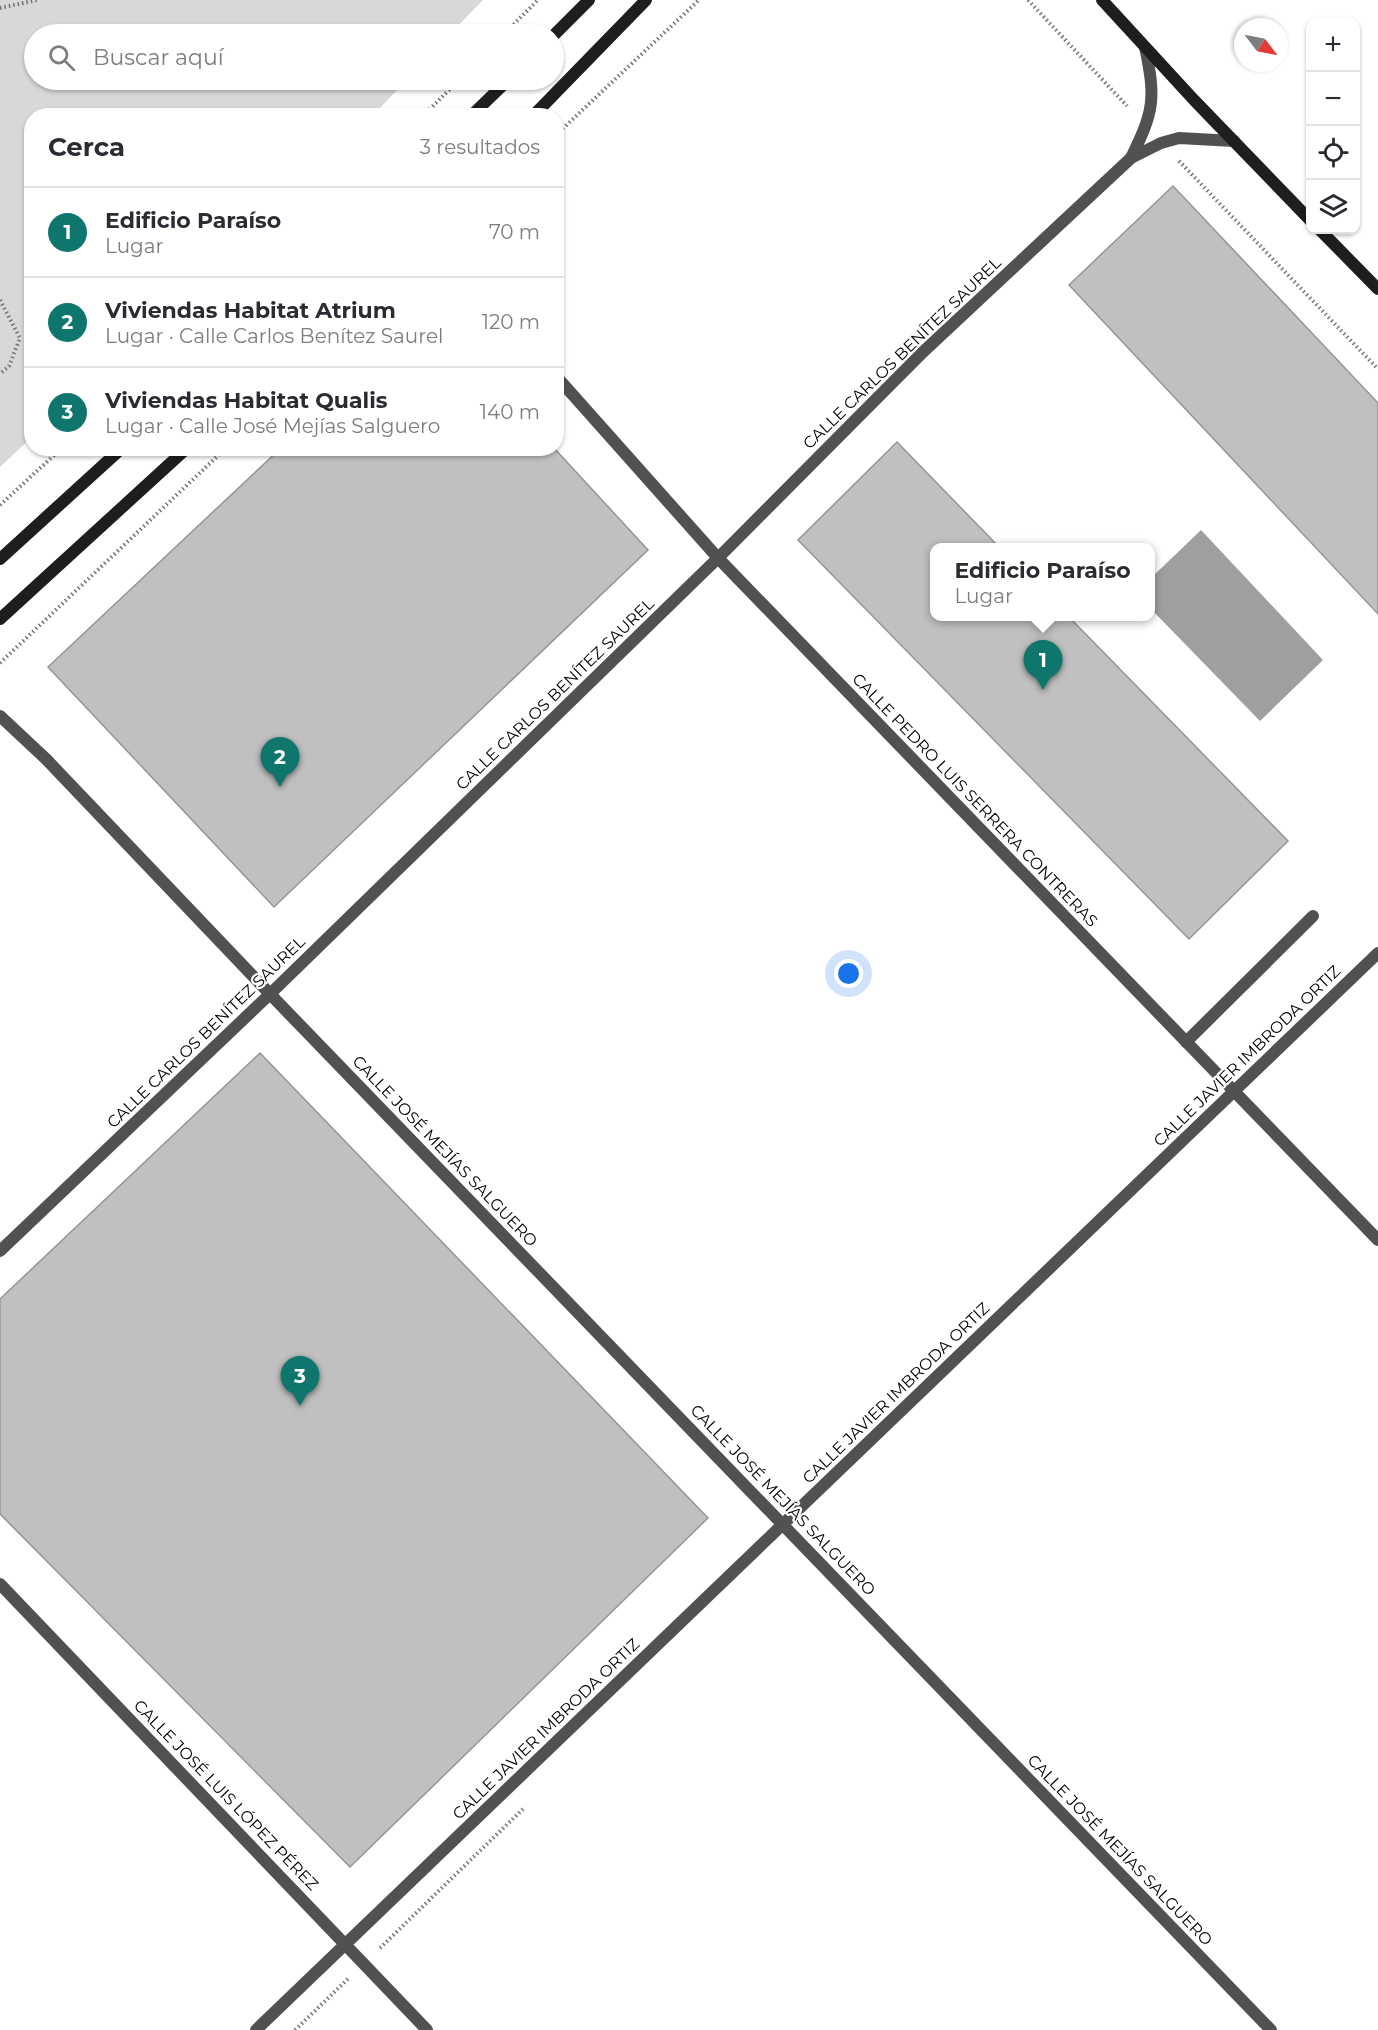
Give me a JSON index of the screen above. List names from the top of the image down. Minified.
{"streets":{"street":["CALLE CARLOS BENÍTEZ SAUREL","CALLE PEDRO LUIS SERRERA CONTRERAS","CALLE JAVIER IMBRODA ORTIZ","CALLE JOSÉ MEJÍAS SALGUERO","CALLE JOSÉ LUIS LÓPEZ PÉREZ"]},"crossings":[["CALLE CARLOS BENÍTEZ SAUREL","CALLE PEDRO LUIS SERRERA CONTRERAS"],["CALLE CARLOS BENÍTEZ SAUREL","CALLE JOSÉ MEJÍAS SALGUERO"],["CALLE PEDRO LUIS SERRERA CONTRERAS","CALLE JAVIER IMBRODA ORTIZ"],["CALLE JAVIER IMBRODA ORTIZ","CALLE JOSÉ MEJÍAS SALGUERO"],["CALLE JAVIER IMBRODA ORTIZ","CALLE JOSÉ LUIS LÓPEZ PÉREZ"]],"north":"bottom right","page":{"map_buttons":["+","−"],"search":"Buscar aquí","heading":["Cerca","3 resultados"],"list":[{"mark":"1","name":"Edificio Paraíso","note":"Lugar","value":"70 m"},{"mark":"2","name":"Viviendas Habitat Atrium","note":"Lugar · Calle Carlos Benítez Saurel","value":"120 m"},{"mark":"3","name":"Viviendas Habitat Qualis","note":"Lugar · Calle José Mejías Salguero","value":"140 m"}],"popup":["Edificio Paraíso","Lugar"],"pins":["1","2","3"]}}
